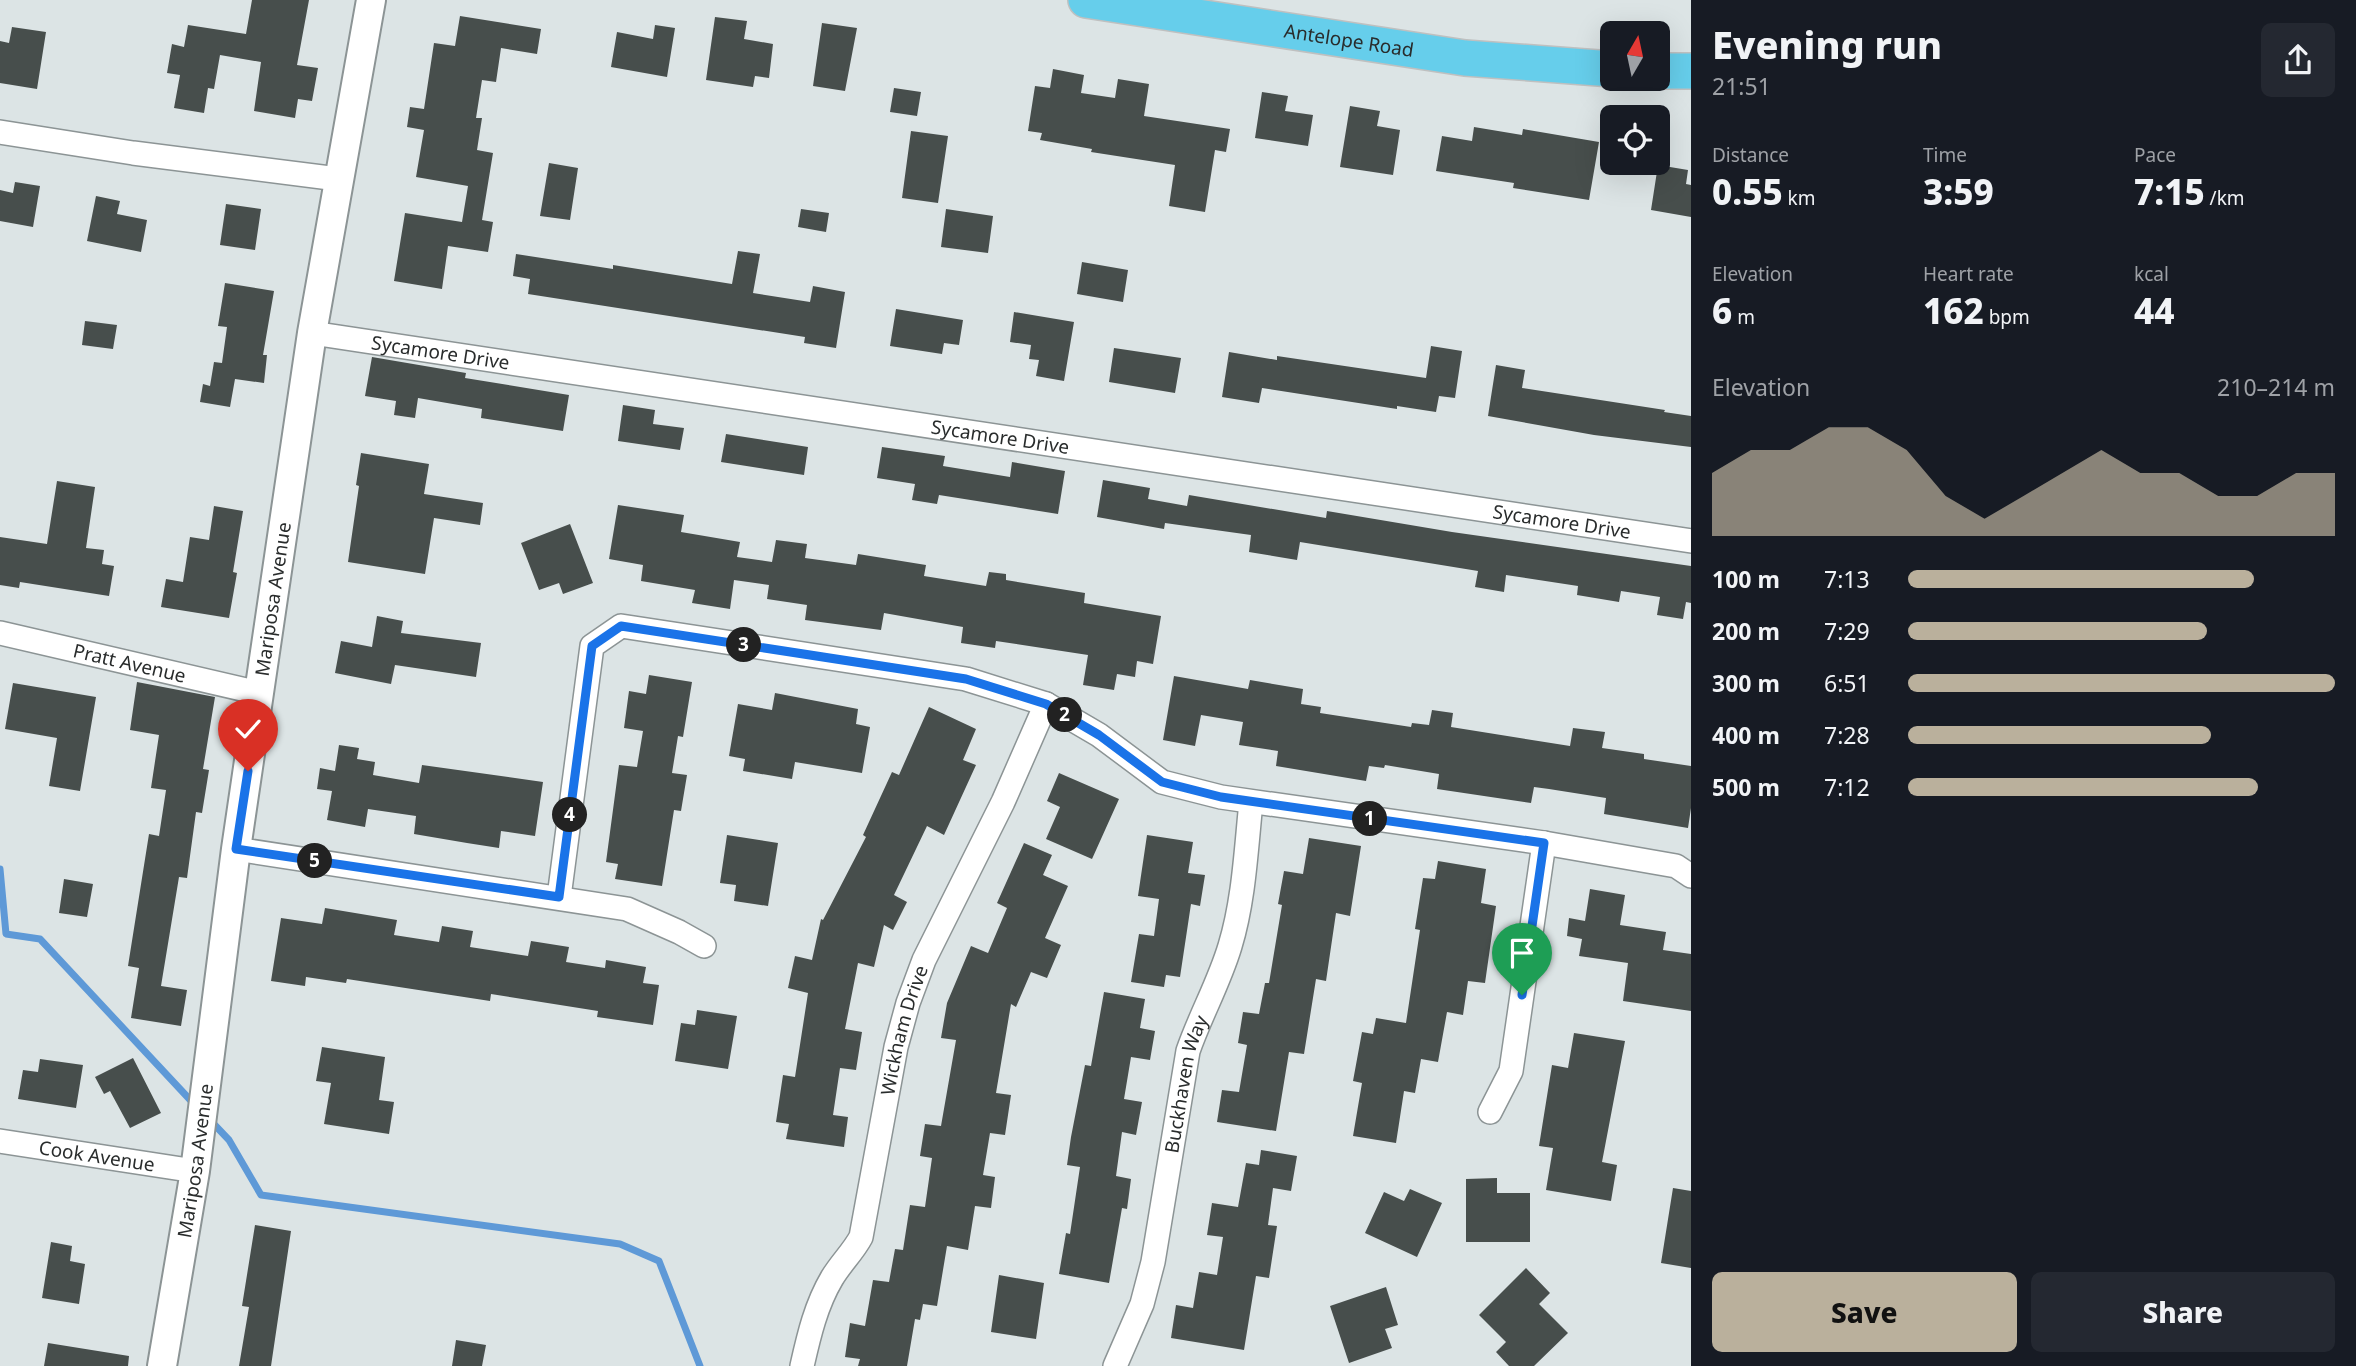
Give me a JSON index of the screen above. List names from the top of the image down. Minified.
{"streets":{"main road":["Antelope Road"],"street":["Sycamore Drive","Mariposa Avenue","Pratt Avenue","Wickham Drive","Buckhaven Way","Cook Avenue"]},"crossings":[["Sycamore Drive","Mariposa Avenue"],["Mariposa Avenue","Pratt Avenue"],["Mariposa Avenue","Cook Avenue"]],"north":"top","page":{"heading":["Evening run","21:51"],"stats":[["Distance","0.55 km"],["Time","3:59"],["Pace","7:15 /km"],["Elevation","6 m"],["Heart rate","162 bpm"],["kcal","44"]],"chart":["Elevation","210–214 m"],"list":[{"name":"100 m","note":"7:13"},{"name":"200 m","note":"7:29"},{"name":"300 m","note":"6:51"},{"name":"400 m","note":"7:28"},{"name":"500 m","note":"7:12"}],"pins":["3","2","4","1","5"],"buttons":["Save","Share"]}}
